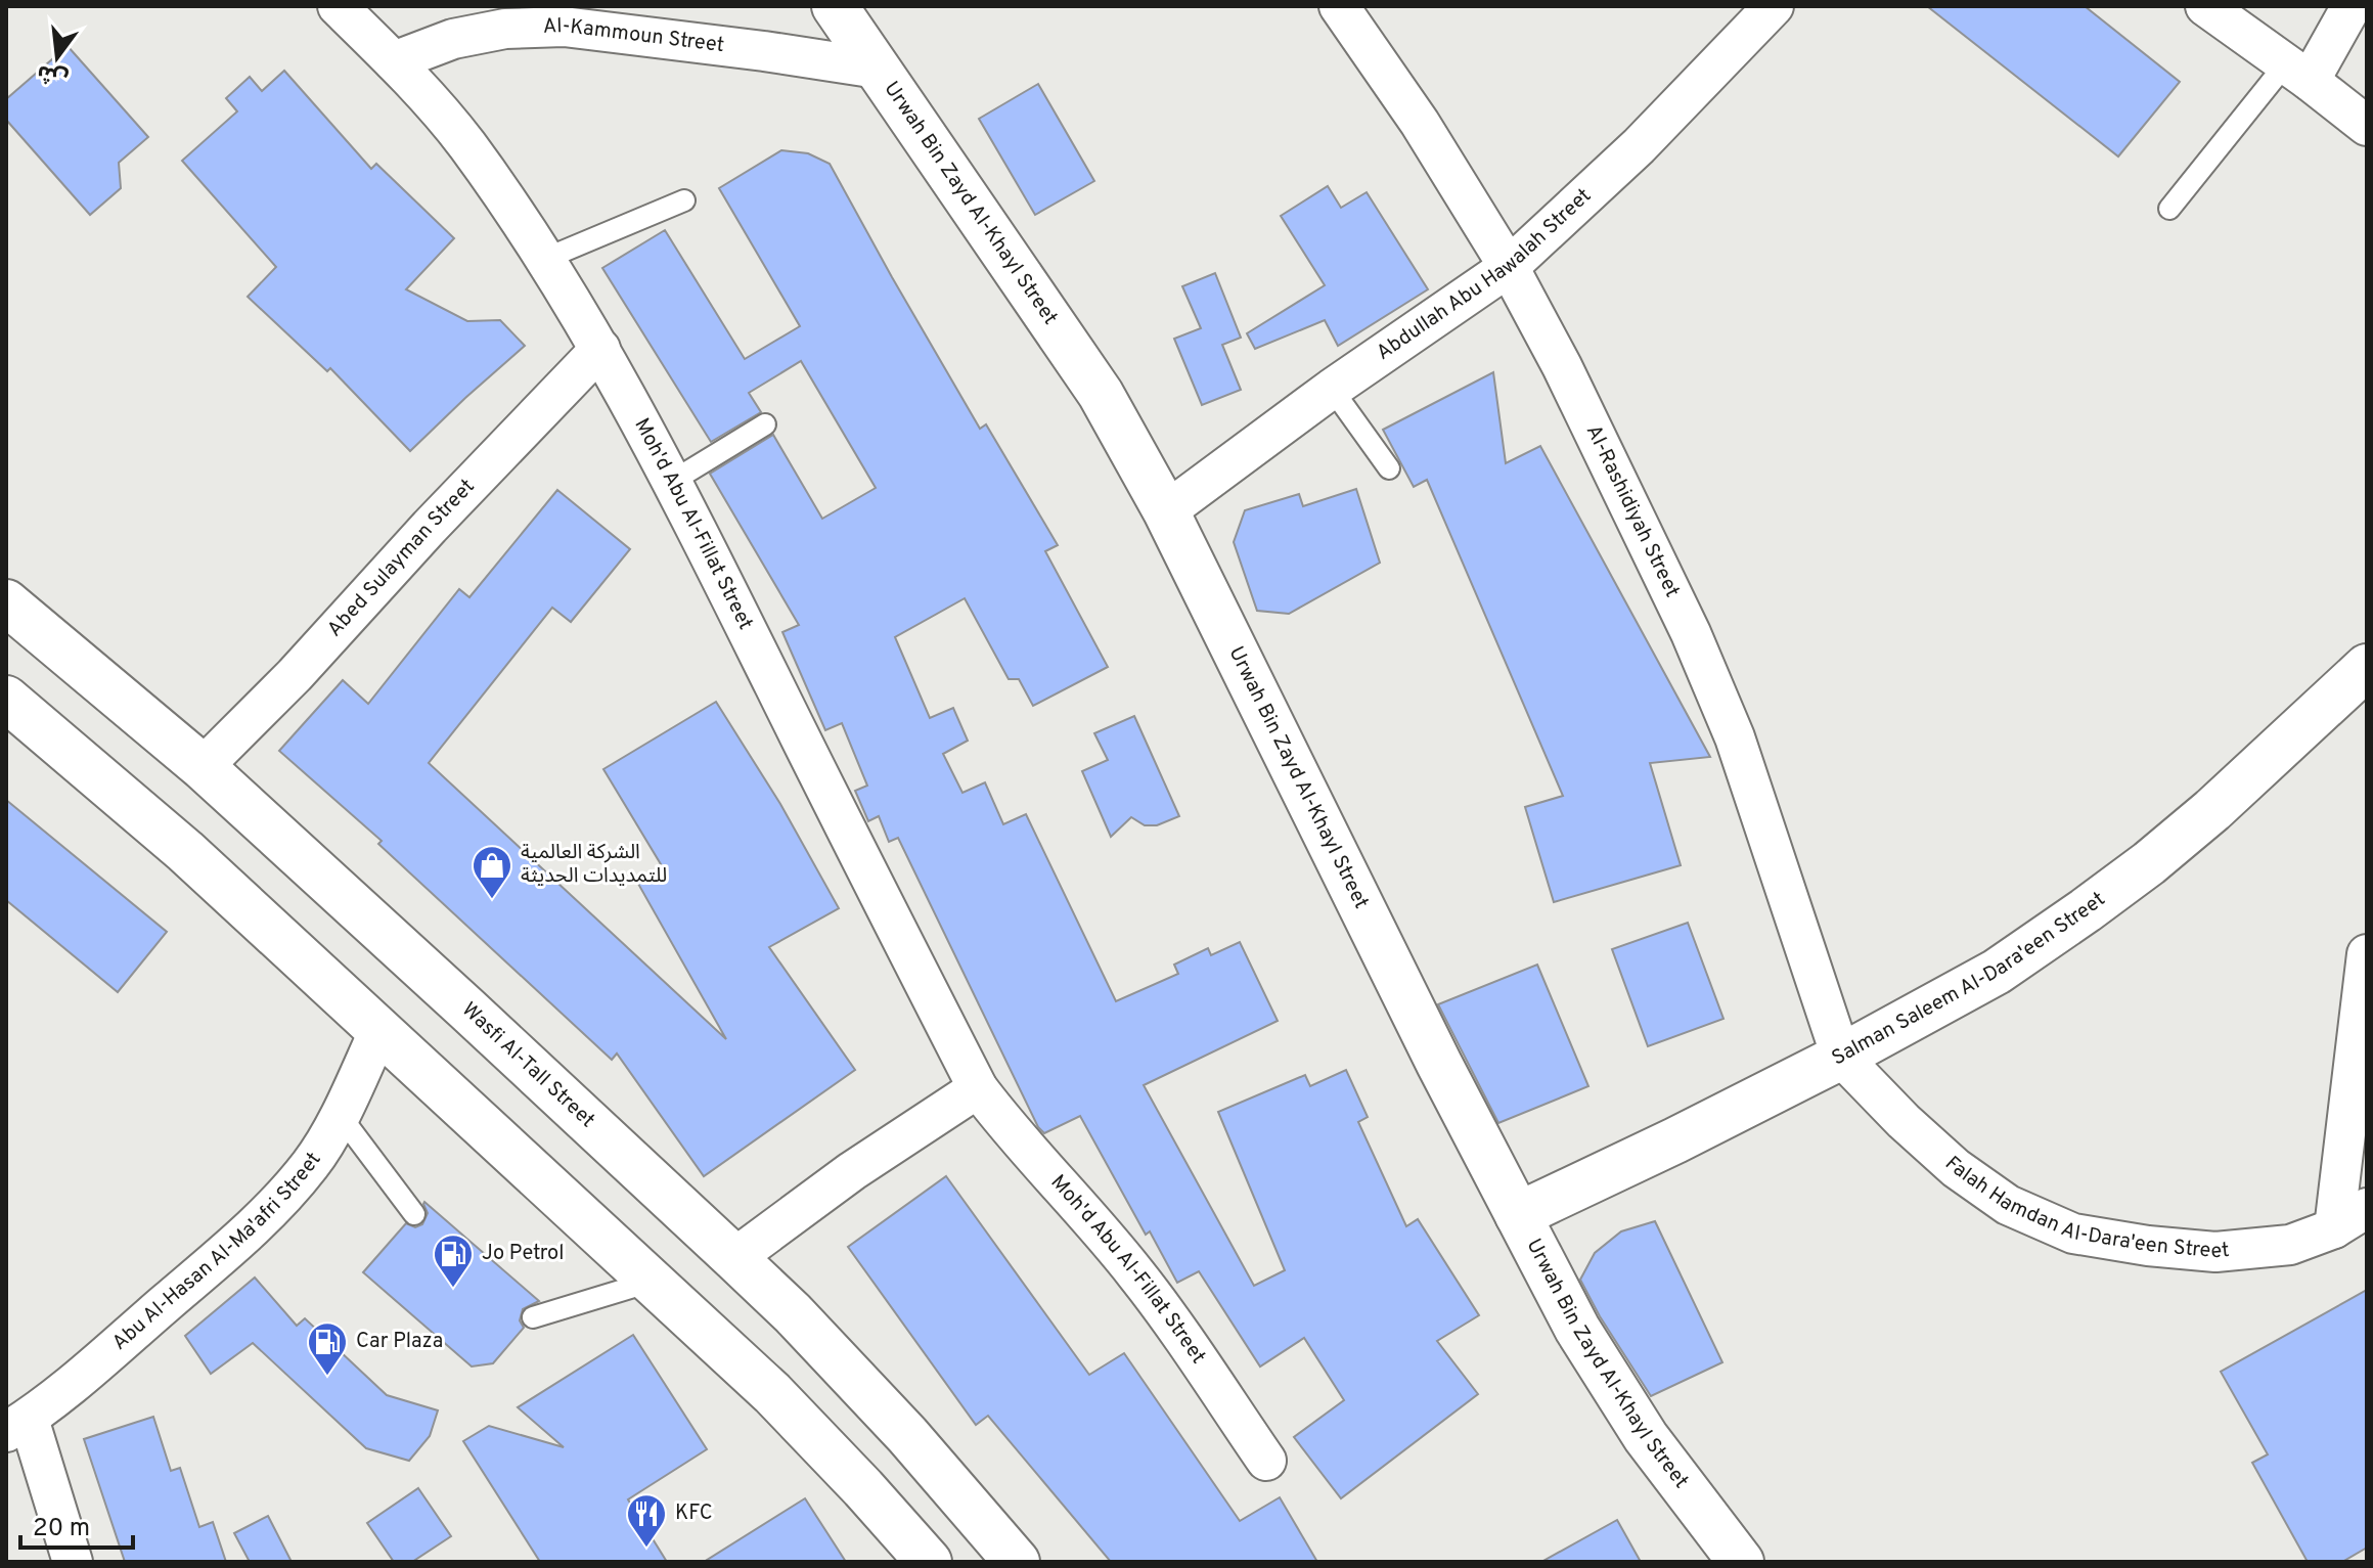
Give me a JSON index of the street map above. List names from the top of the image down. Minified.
{"streets":{"street":["Al-Kammoun Street","Urwah Bin Zayd Al-Khayl Street","Abdullah Abu Hawalah Street","Al-Rashidiyah Street","Moh'd Abu Al-Fillat Street","Abed Sulayman Street","Salman Saleem Al-Dara'een Street","Wasfi Al-Tall Street","Falah Hamdan Al-Dara'een Street","Abu Al-Hasan Al-Ma'afri Street"]},"crossings":[["Al-Kammoun Street","Urwah Bin Zayd Al-Khayl Street"],["Al-Kammoun Street","Moh'd Abu Al-Fillat Street"],["Urwah Bin Zayd Al-Khayl Street","Abdullah Abu Hawalah Street"],["Urwah Bin Zayd Al-Khayl Street","Salman Saleem Al-Dara'een Street"],["Abdullah Abu Hawalah Street","Al-Rashidiyah Street"],["Al-Rashidiyah Street","Salman Saleem Al-Dara'een Street"],["Al-Rashidiyah Street","Falah Hamdan Al-Dara'een Street"],["Moh'd Abu Al-Fillat Street","Abed Sulayman Street"],["Abed Sulayman Street","Wasfi Al-Tall Street"],["Salman Saleem Al-Dara'een Street","Falah Hamdan Al-Dara'een Street"]],"places":{"shop":["الشركة العالمية للتمديدات الحديثة"],"fuel station":["Jo Petrol","Car Plaza"],"restaurant":["KFC"]},"scale_bar":"20 m","north":"bottom"}
